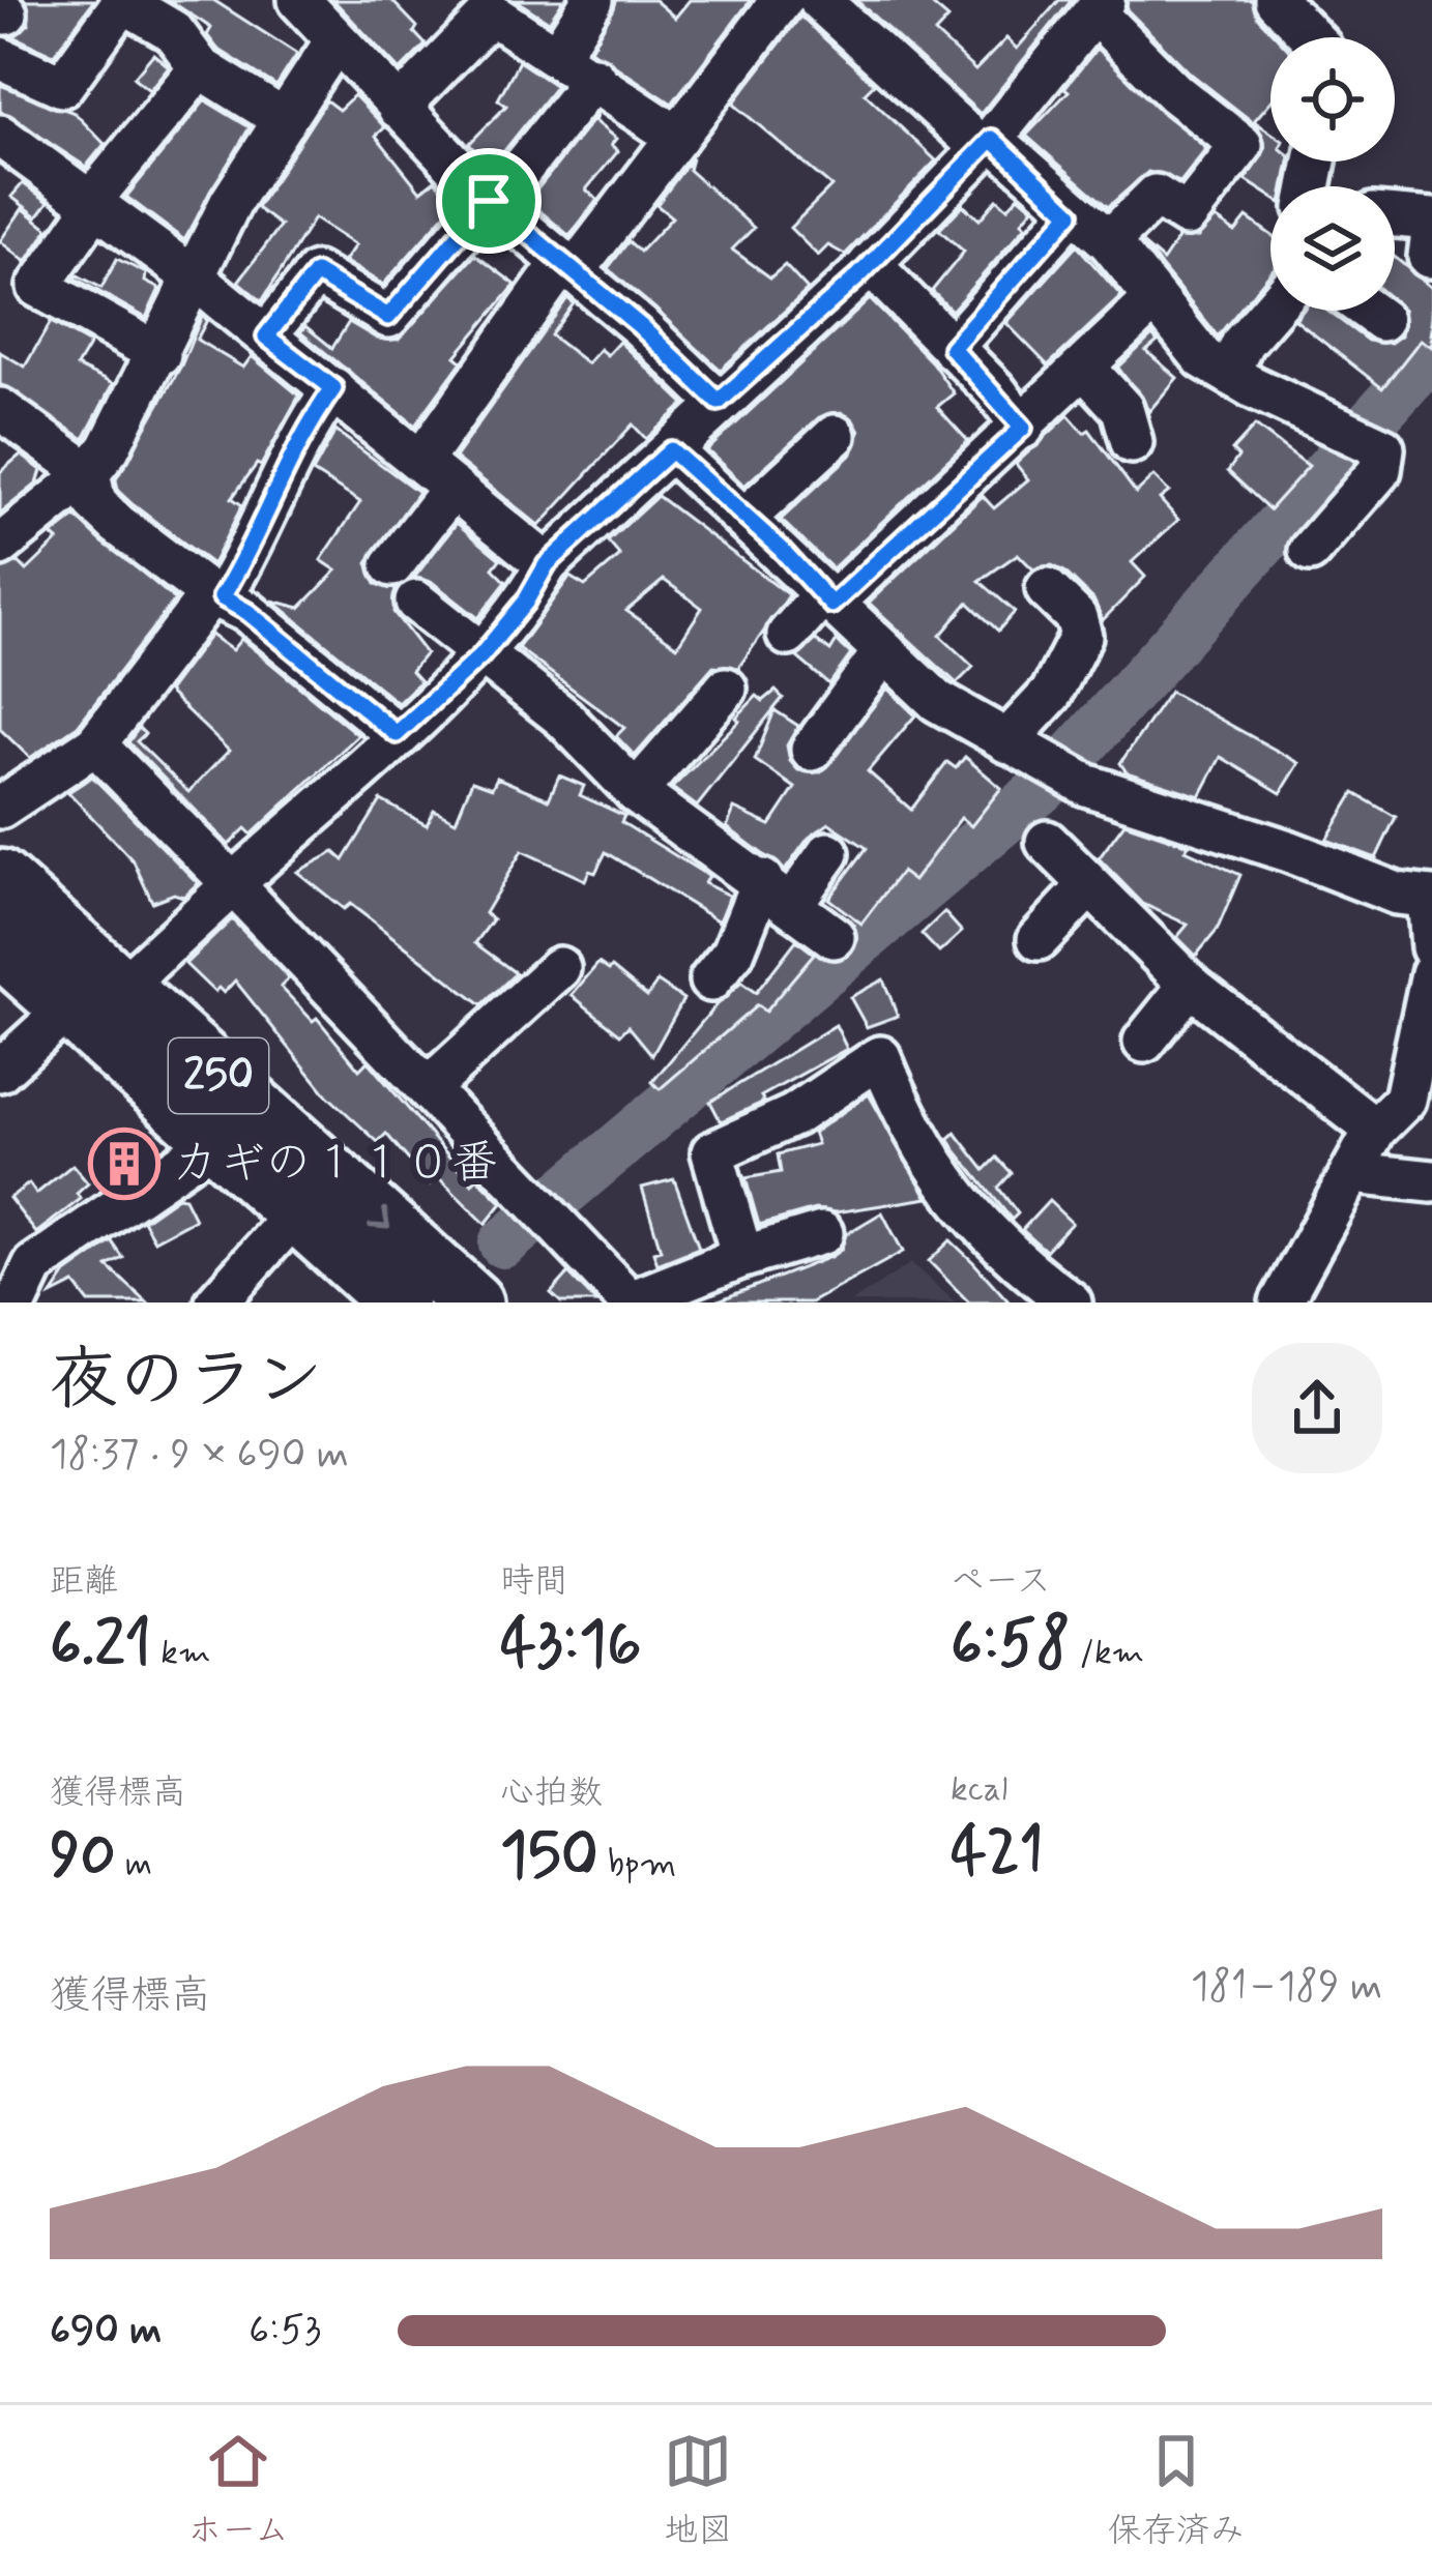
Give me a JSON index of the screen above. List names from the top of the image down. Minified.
{"streets":{"highway":["250"]},"places":{"building":["カギの１１０番"]},"page":{"heading":["夜のラン","18:37 · 9 × 690 m"],"stats":[["距離","6.21 km"],["時間","43:16"],["ペース","6:58 /km"],["獲得標高","90 m"],["心拍数","150 bpm"],["kcal","421"]],"chart":["獲得標高","181–189 m"],"list":[{"name":"690 m","note":"6:53"}],"tabs":["ホーム","地図","保存済み"]}}
